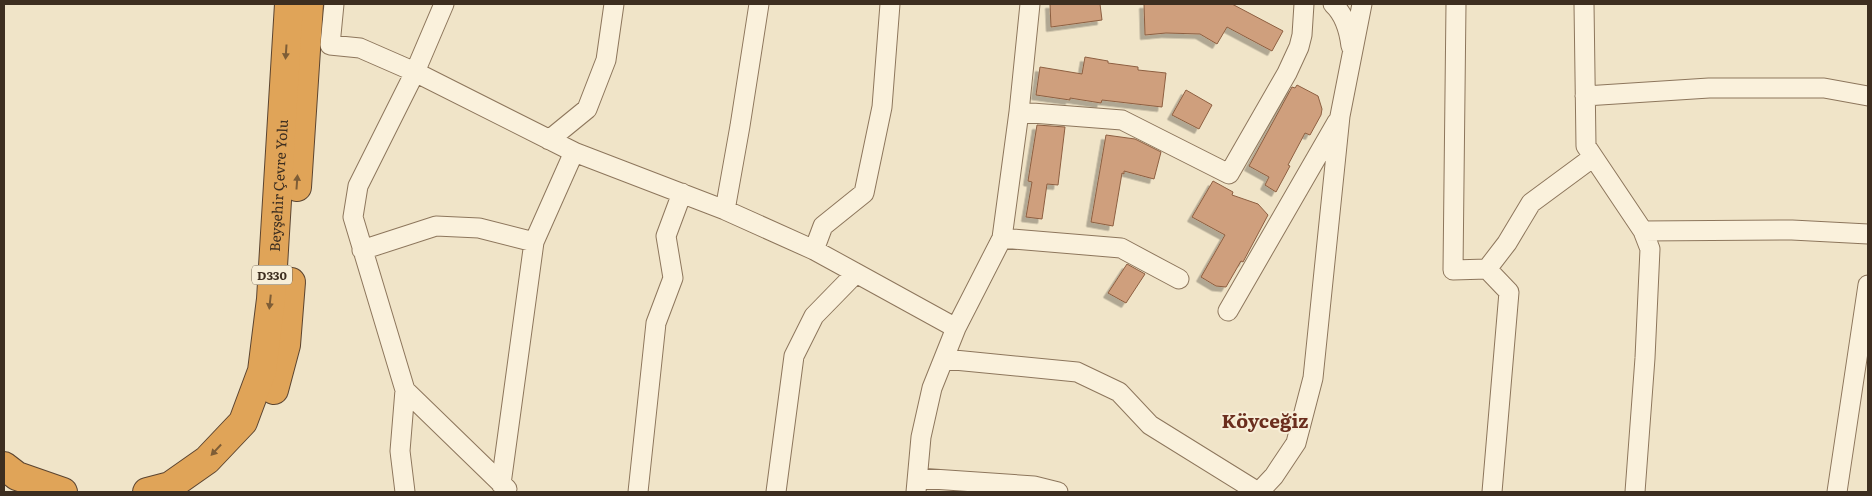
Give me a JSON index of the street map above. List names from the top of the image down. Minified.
{"streets":{"highway":["Beyşehir Çevre Yolu","D330"]},"districts":["Köyceğiz"]}
